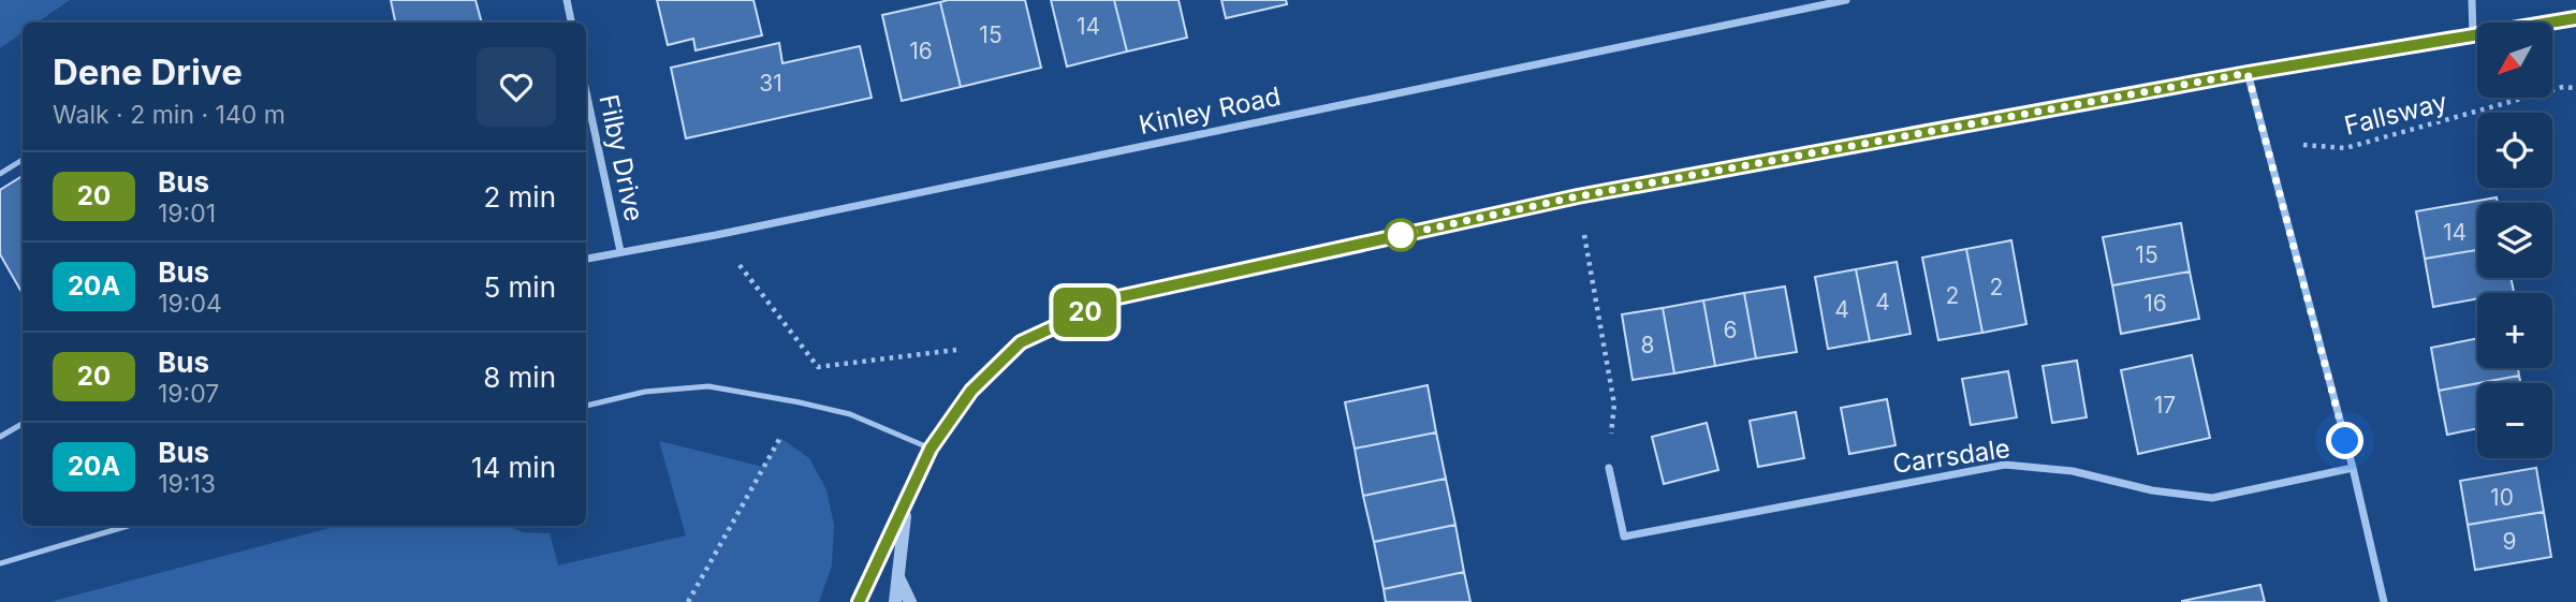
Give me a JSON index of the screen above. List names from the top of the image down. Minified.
{"streets":{"street":["Kinley Road","Filby Drive","Carrsdale"],"path":["Fallsway"]},"crossings":[["Kinley Road","Filby Drive"]],"lines":["bus line 20"],"house_numbers":["14","15","16","31","14","15","2","2","4","16","4","6","8","17","10","9"],"north":"bottom left","page":{"on_map":"20","map_buttons":["+","−"],"heading":["Dene Drive","Walk · 2 min · 140 m"],"list":[{"mark":"20","name":"Bus","note":"19:01","value":"2 min"},{"mark":"20A","name":"Bus","note":"19:04","value":"5 min"},{"mark":"20","name":"Bus","note":"19:07","value":"8 min"},{"mark":"20A","name":"Bus","note":"19:13","value":"14 min"}]}}
